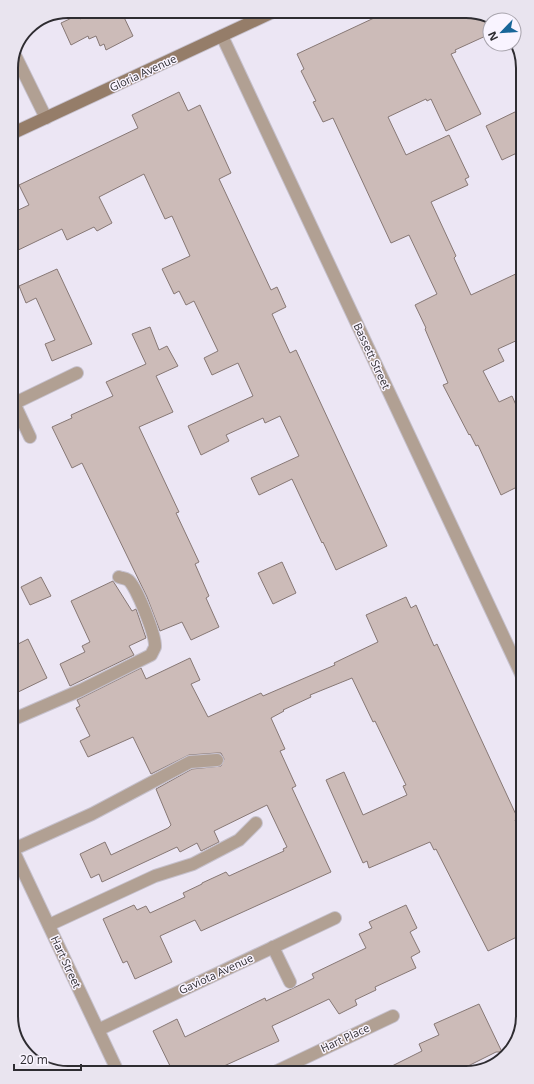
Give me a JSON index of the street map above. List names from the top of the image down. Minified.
{"streets":{"street":["Gloria Avenue","Bassett Street","Hart Street","Gaviota Avenue","Hart Place"]},"crossings":[["Gloria Avenue","Bassett Street"],["Hart Street","Gaviota Avenue"]],"scale_bar":"20 m","north":"bottom left"}
